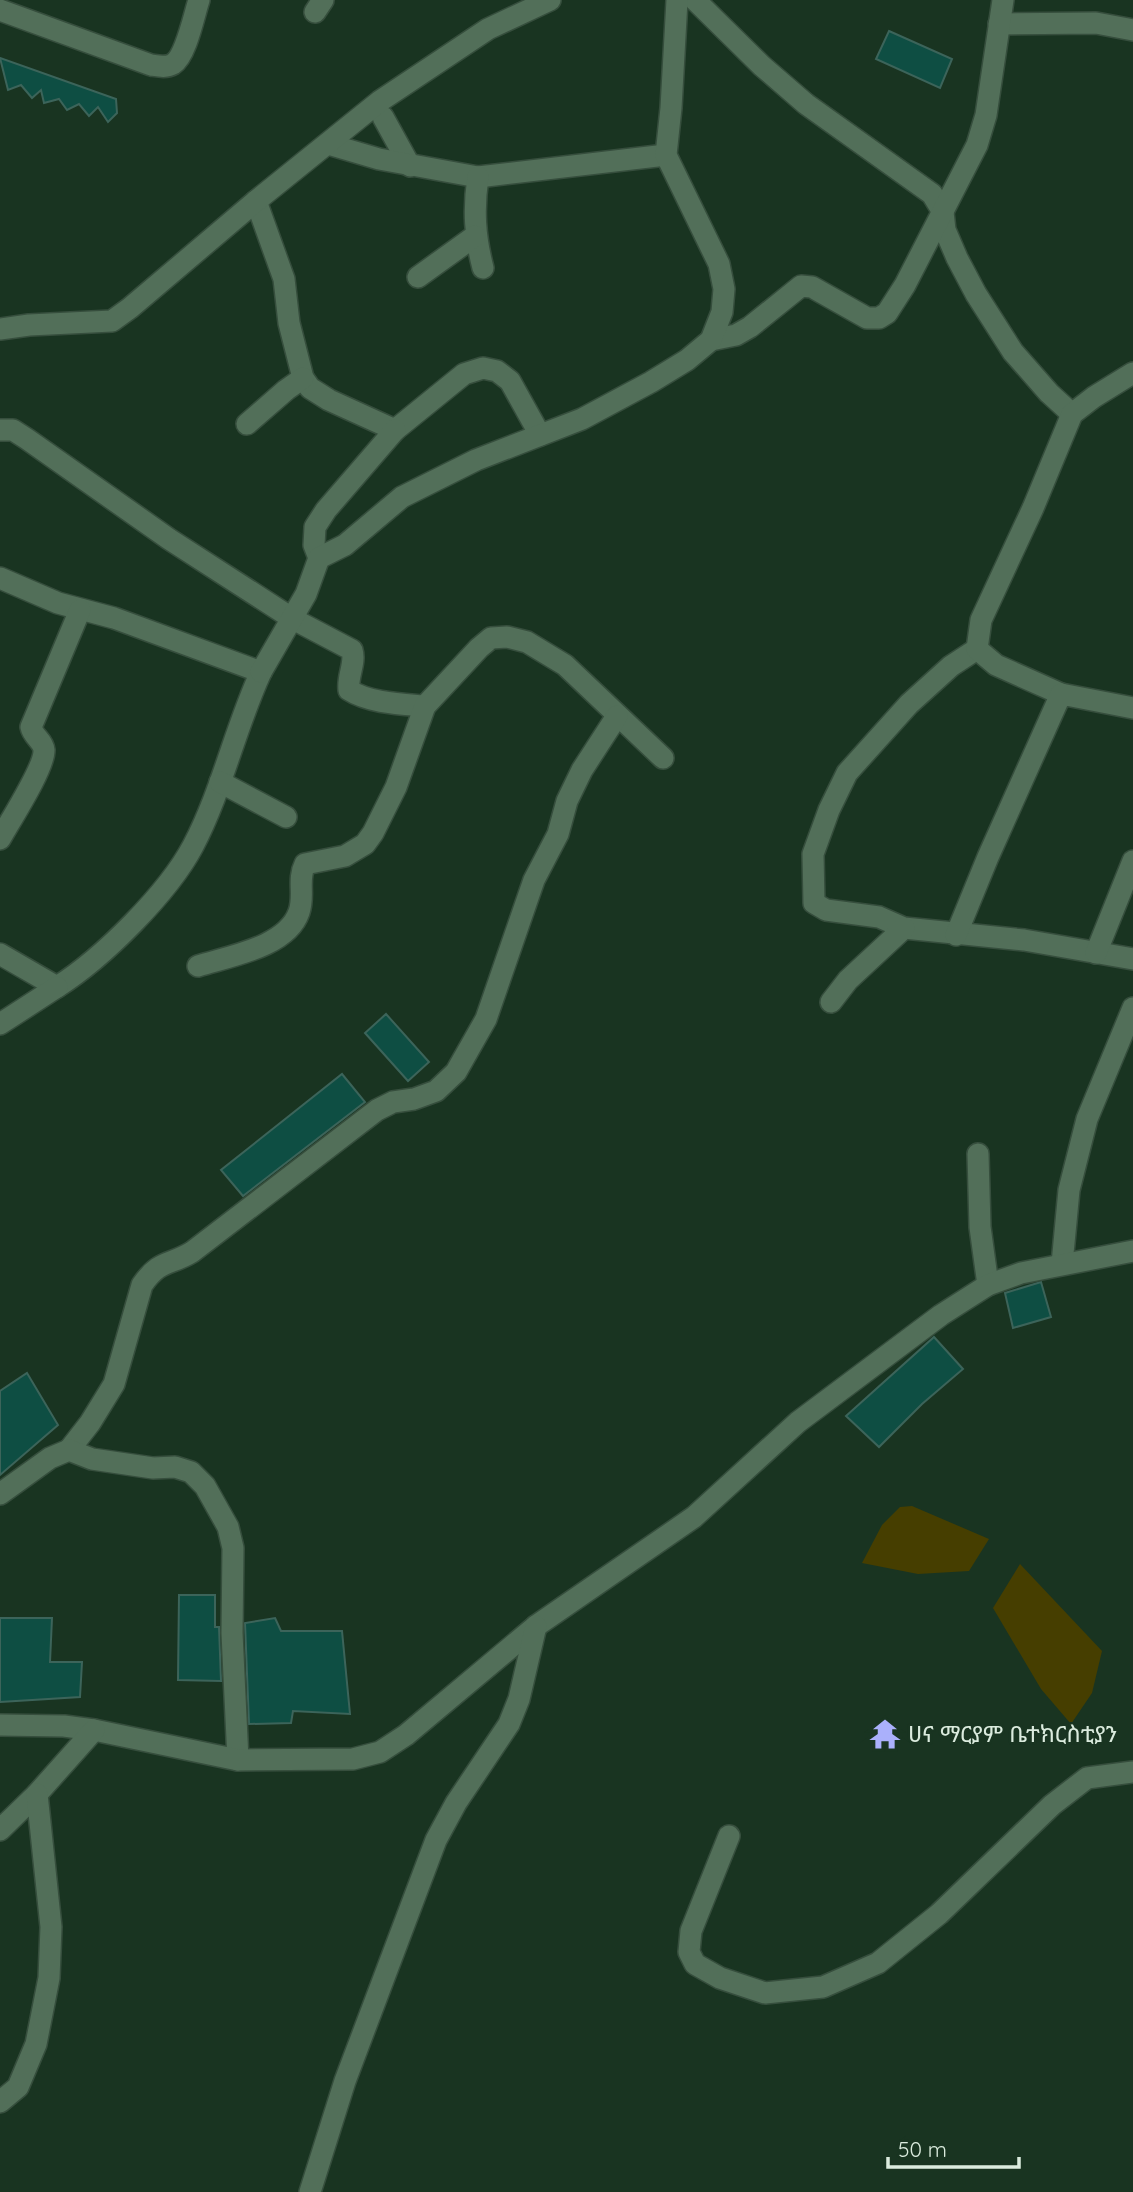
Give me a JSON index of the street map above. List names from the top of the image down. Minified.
{"places":{"temple":["ሀና ማርያም ቤተክርስቲያን"]},"scale_bar":"50 m"}
